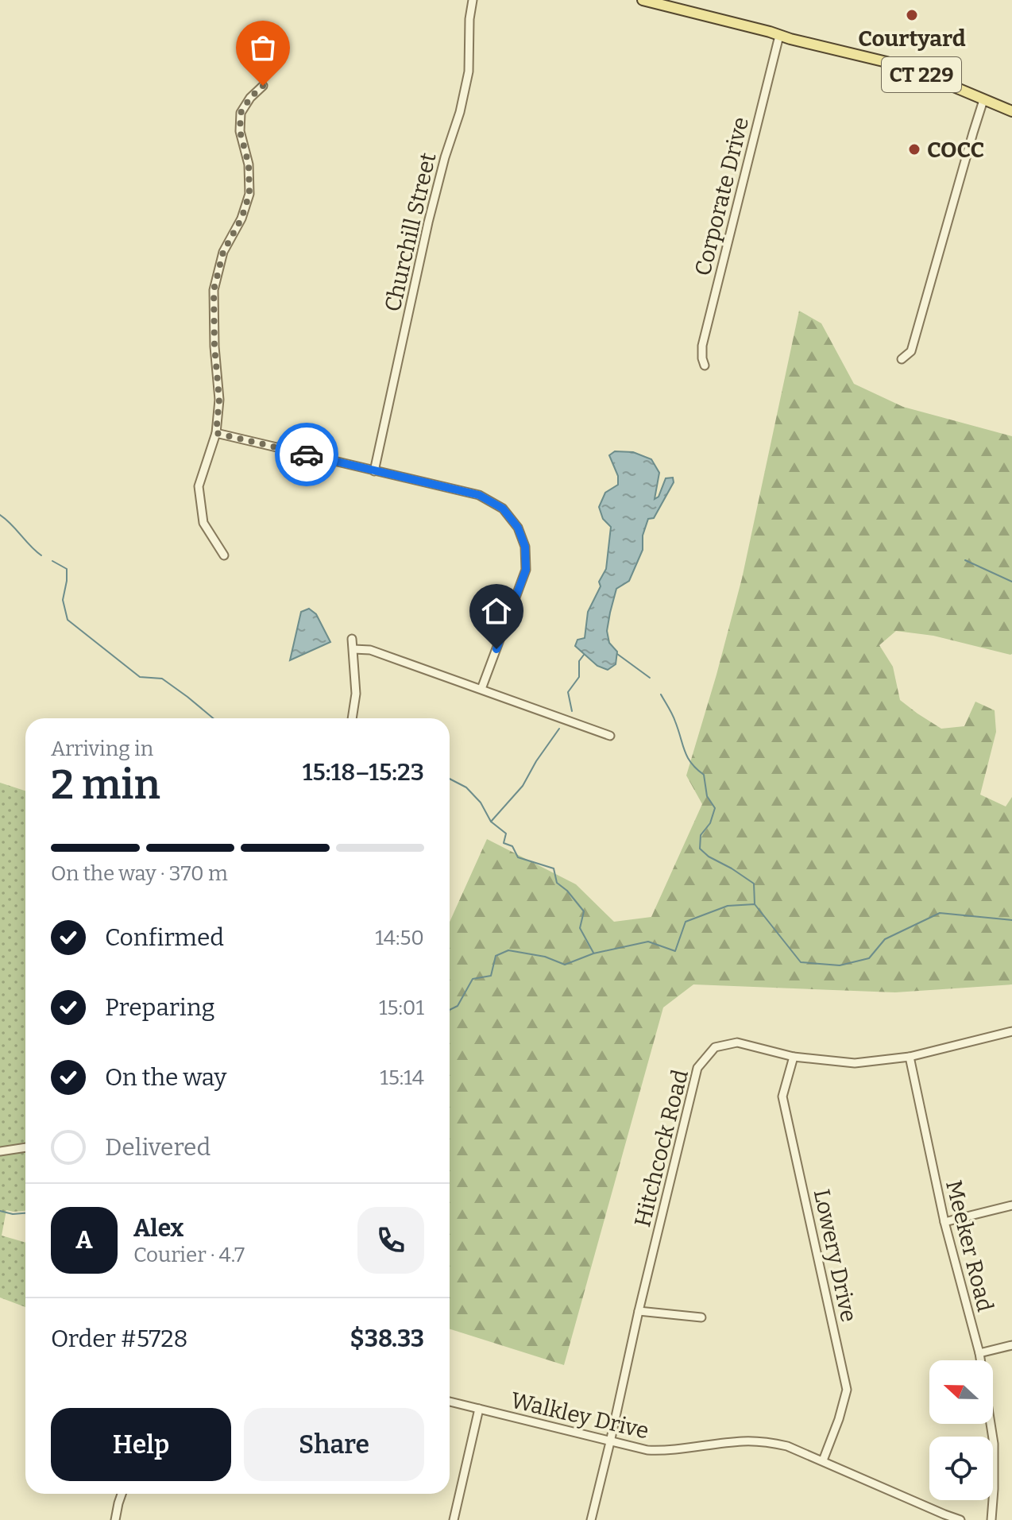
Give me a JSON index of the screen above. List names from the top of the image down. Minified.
{"streets":{"main road":["CT 229"],"street":["Corporate Drive","Churchill Street","Hitchcock Road","Meeker Road","Lowery Drive","Walkley Drive"]},"crossings":[["CT 229","Corporate Drive"],["Hitchcock Road","Meeker Road"],["Hitchcock Road","Lowery Drive"],["Hitchcock Road","Walkley Drive"],["Lowery Drive","Walkley Drive"]],"places":["Courtyard","COCC"],"north":"left","page":{"heading":["2 min","Arriving in","15:18–15:23"],"panel":["Alex","Courier · 4.7","Order #5728","$38.33"],"bar":"On the way · 370 m","list":[["Confirmed","14:50"],["Preparing","15:01"],["On the way","15:14"],"Delivered"],"round":"A","buttons":["Help","Share"]}}
